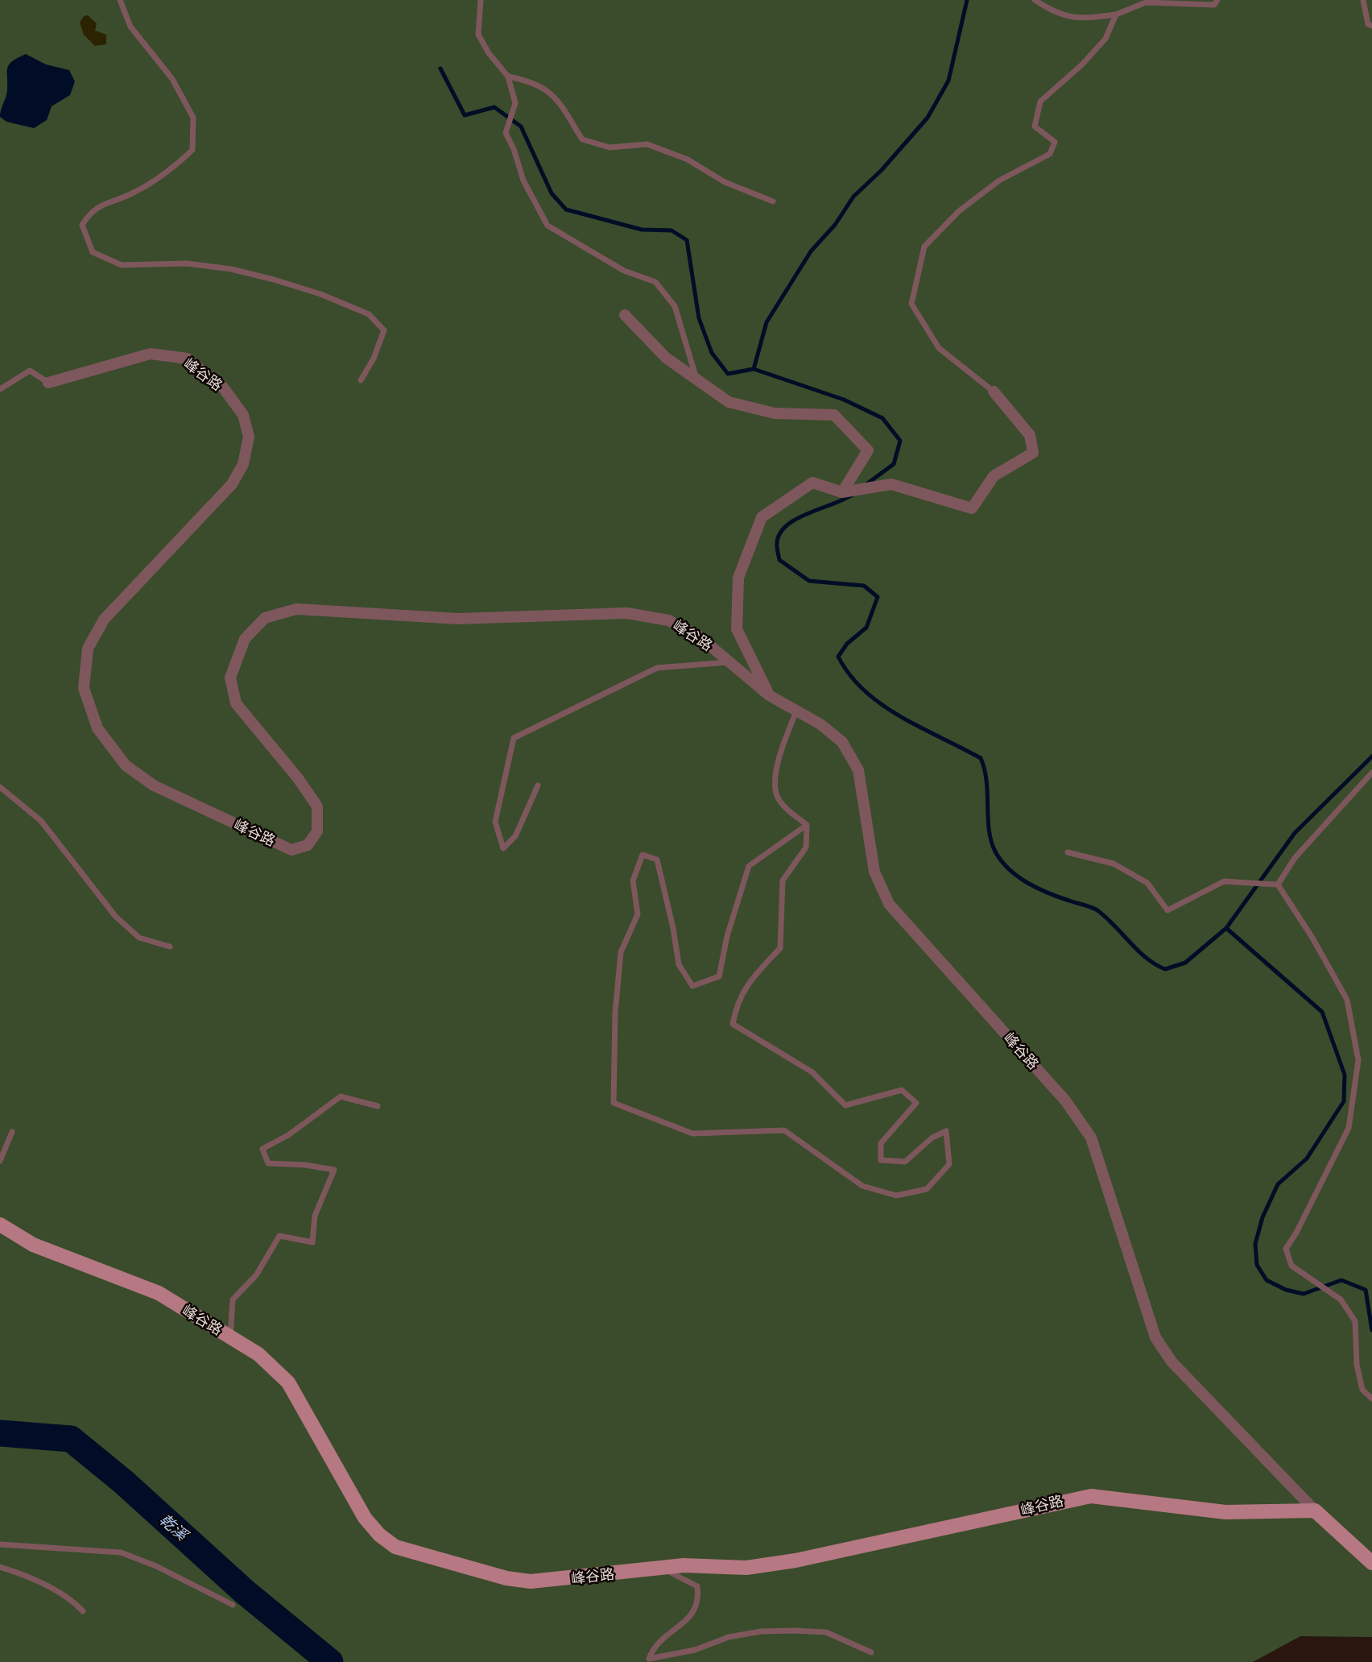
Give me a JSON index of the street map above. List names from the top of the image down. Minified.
{"streets":{"street":["峰谷路"]},"water":["乾溪"]}
